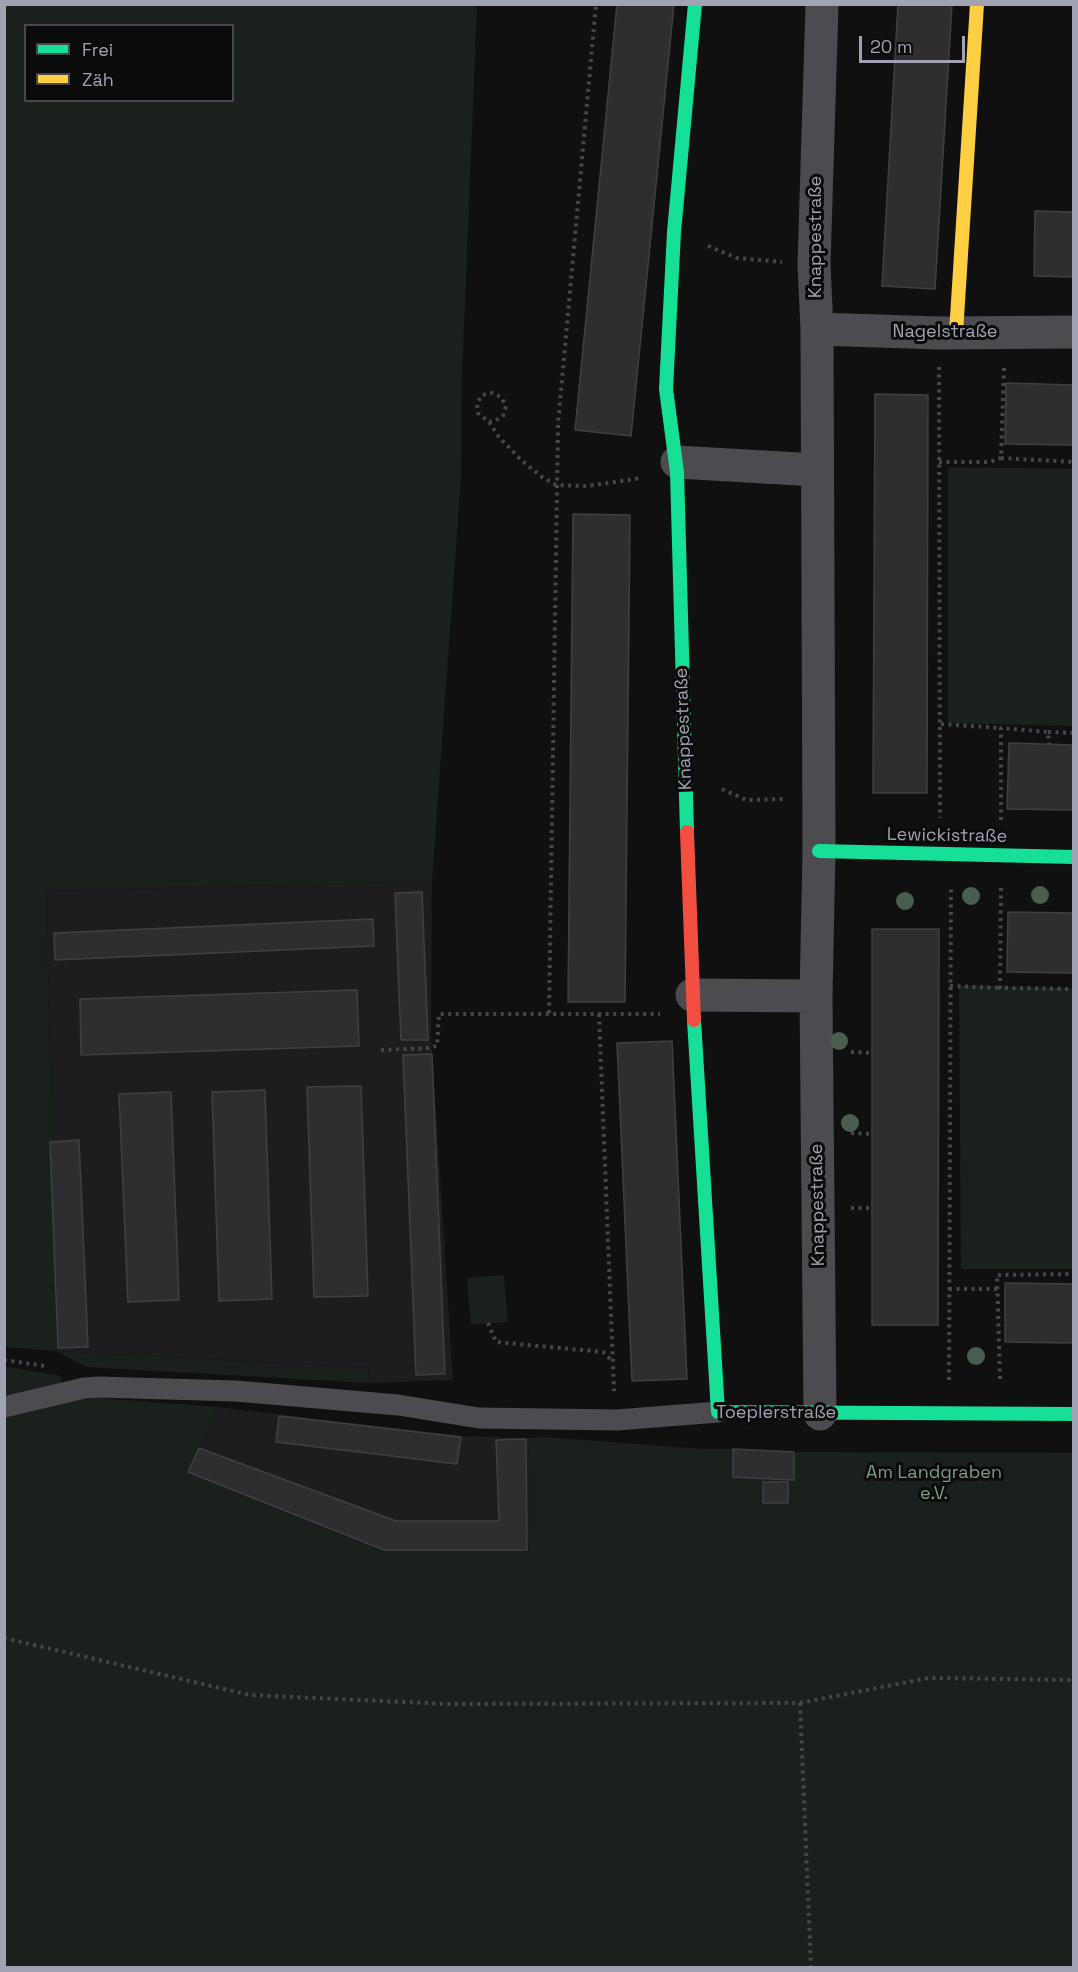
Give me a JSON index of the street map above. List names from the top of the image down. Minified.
{"streets":{"street":["Knappestraße","Nagelstraße","Lewickistraße","Toeplerstraße"]},"crossings":[["Knappestraße","Nagelstraße"],["Knappestraße","Lewickistraße"],["Knappestraße","Toeplerstraße"]],"parks":["Am Landgraben e.V."],"legend":["Frei","Zäh"],"scale_bar":"20 m"}
